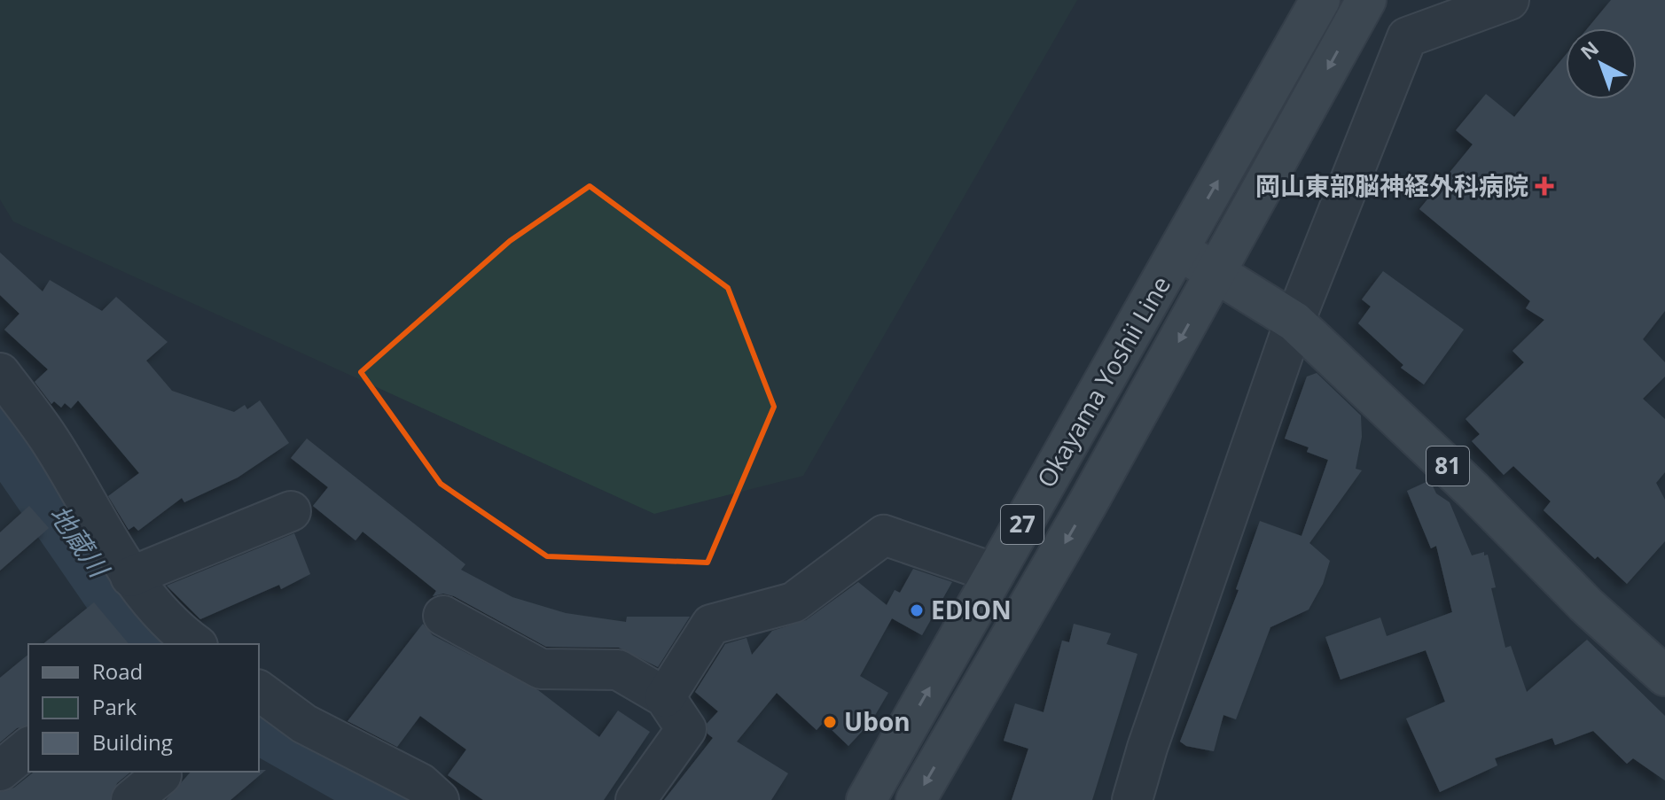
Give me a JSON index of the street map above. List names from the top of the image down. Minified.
{"streets":{"main road":["Okayama Yoshii Line","81","27"]},"crossings":[["Okayama Yoshii Line","81"]],"water":["地蔵川"],"places":{"health":["岡山東部脳神経外科病院"],"other":["EDION","Ubon"]},"legend":["Road","Park","Building"],"north":"top left"}
